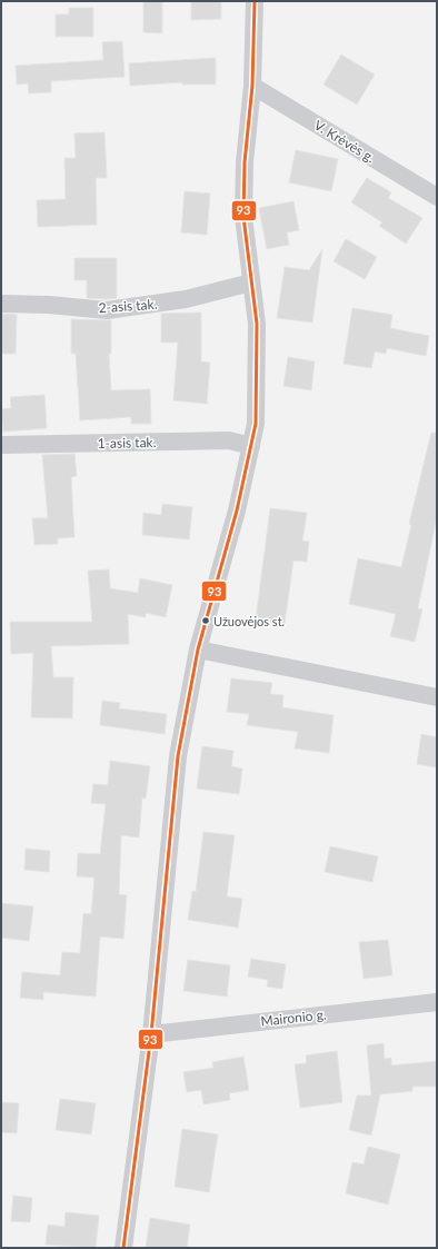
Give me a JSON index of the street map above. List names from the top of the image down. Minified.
{"streets":{"street":["V. Krėvės g.","2-asis tak.","1-asis tak.","Maironio g."]},"places":["Užuovėjos st."],"lines":["transit line 93"]}
